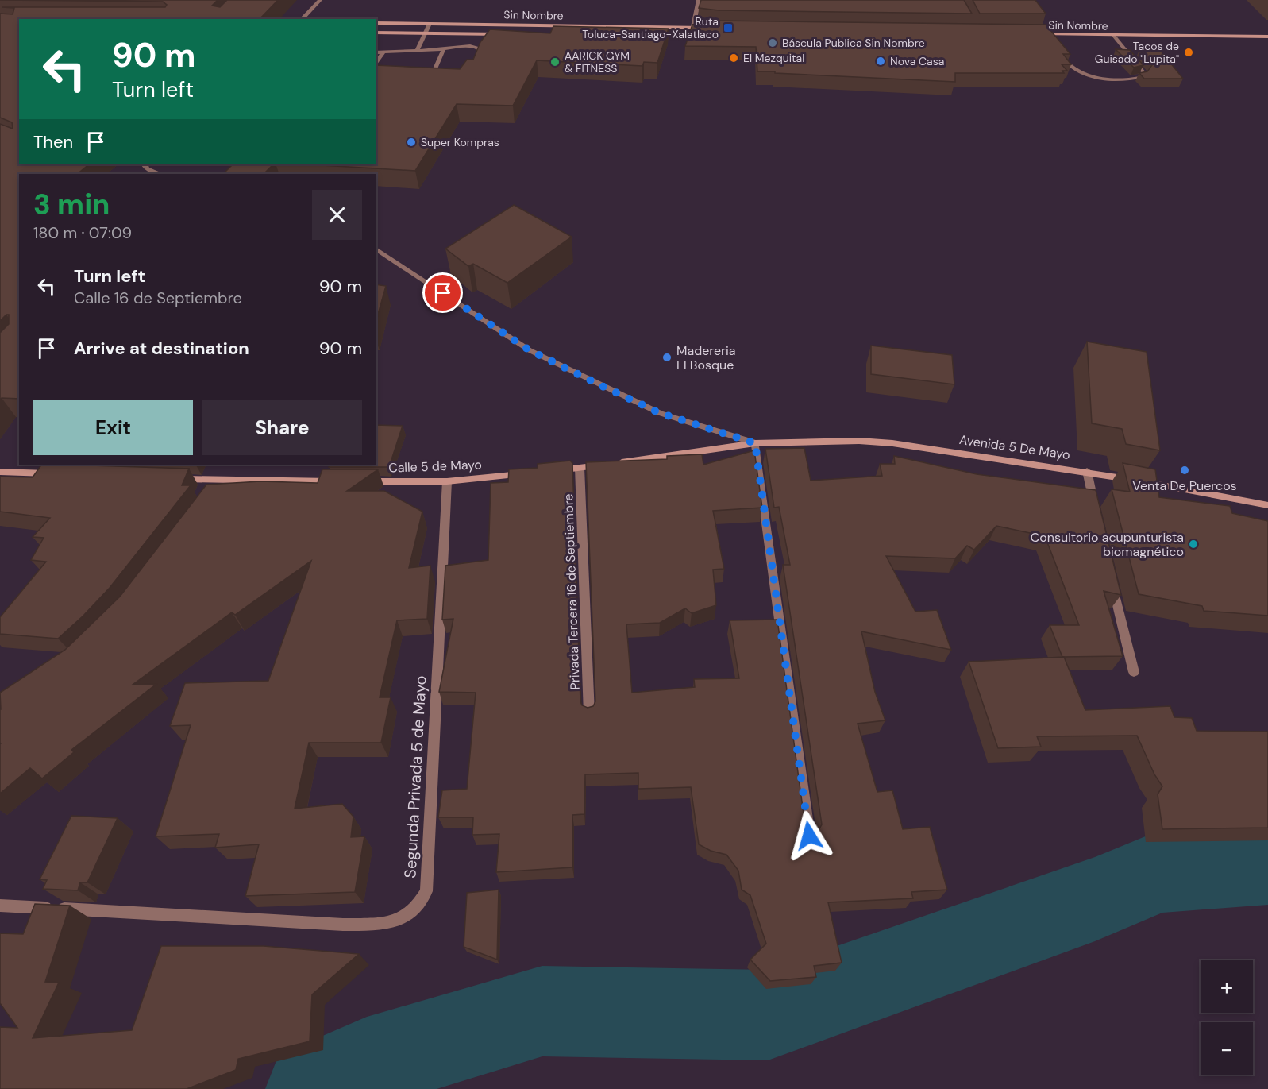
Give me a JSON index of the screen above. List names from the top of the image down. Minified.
{"streets":{"main road":["Sin Nombre","Avenida 5 De Mayo","Calle 5 de Mayo"],"street":["Privada Tercera 16 de Septiembre","Segunda Privada 5 de Mayo"]},"crossings":[["Calle 5 de Mayo","Segunda Privada 5 de Mayo"]],"places":{"transit":["Ruta Toluca-Santiago-Xalatlaco"],"other":["Báscula Publica Sin Nombre","Tacos de Guisado \"Lupita\"","El Mezquital","Nova Casa","AARICK GYM & FITNESS","Super Kompras","Madereria El Bosque","Venta De Puercos","Consultorio acupunturista biomagnético"]},"page":{"turn":["90 m","Turn left"],"then":"Then","heading":["3 min","180 m · 07:09"],"list":[{"name":"Turn left","note":"Calle 16 de Septiembre","value":"90 m"},{"name":"Arrive at destination","value":"90 m"}],"buttons":["Exit","Share"],"map_buttons":["+","−"]}}
